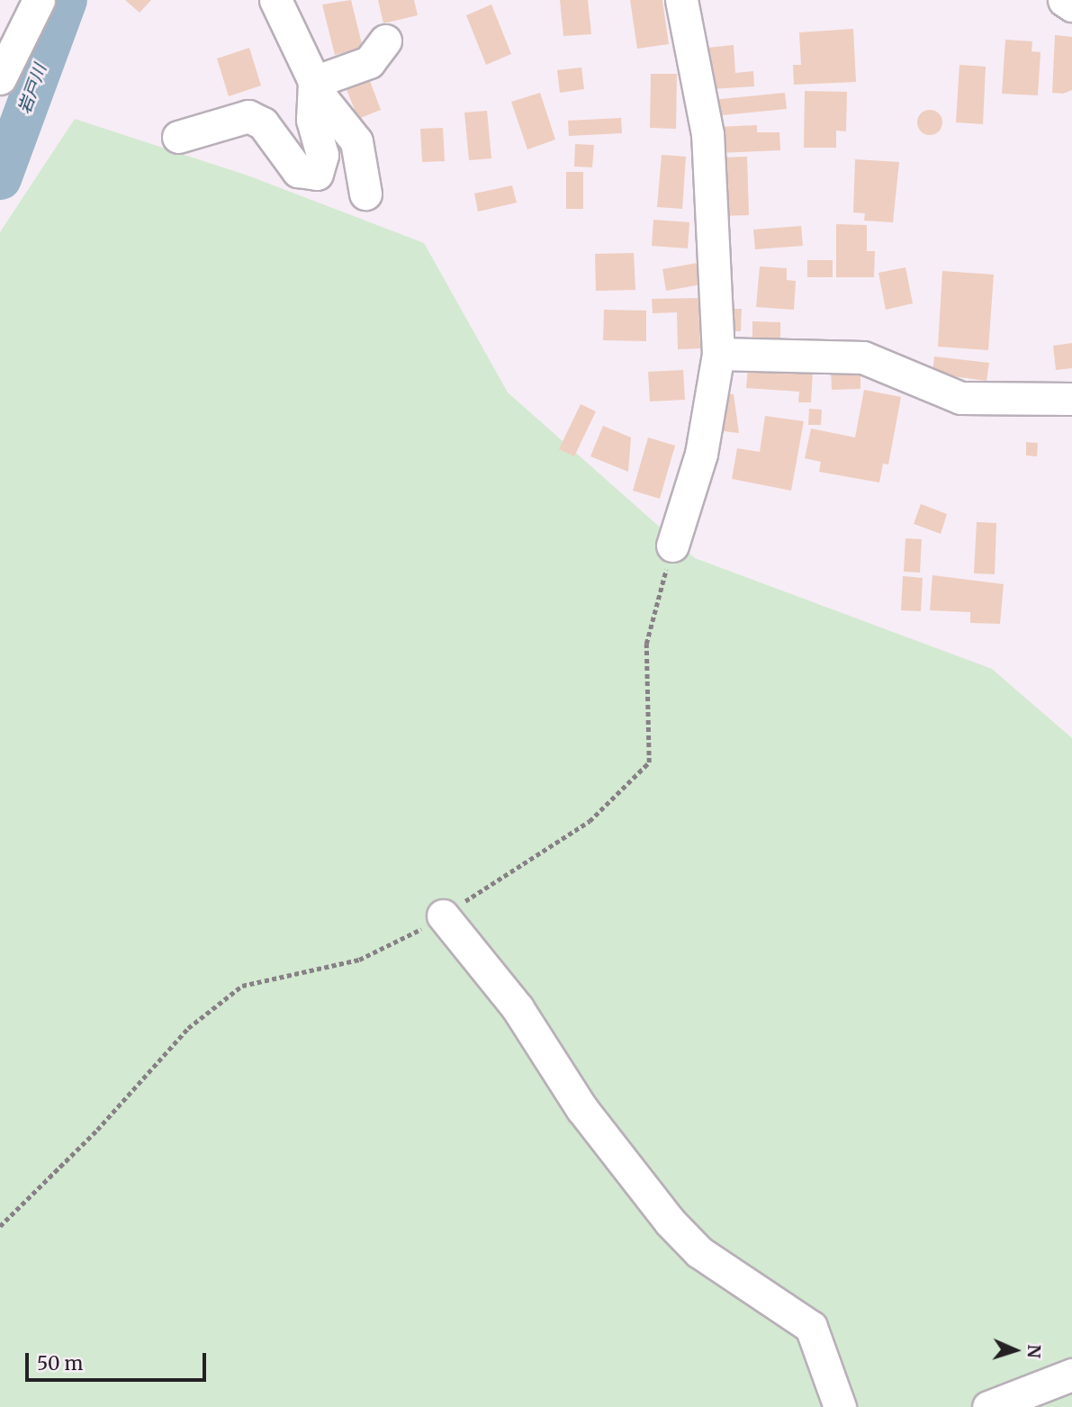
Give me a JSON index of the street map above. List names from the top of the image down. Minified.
{"water":["岩戸川"],"scale_bar":"50 m","north":"right"}
